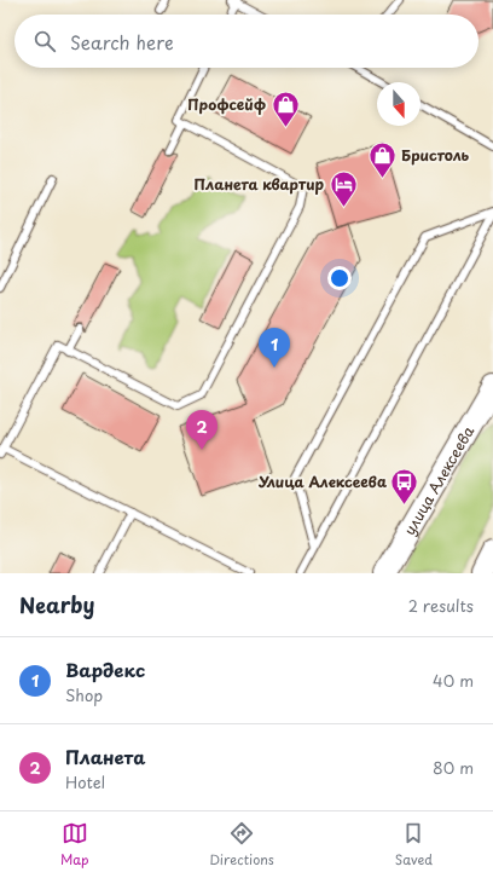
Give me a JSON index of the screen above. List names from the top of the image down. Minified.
{"streets":{"street":["улица Алексеева"]},"places":{"shop":["Профсейф","Бристоль"],"hotel":["Планета квартир"],"bus stop":["Улица Алексеева"]},"north":"bottom","page":{"search":"Search here","pins":["1","2"],"heading":["Nearby","2 results"],"list":[{"mark":"1","name":"Вардекс","note":"Shop","value":"40 m"},{"mark":"2","name":"Планета","note":"Hotel","value":"80 m"}],"nav":["Map","Directions","Saved"]}}
